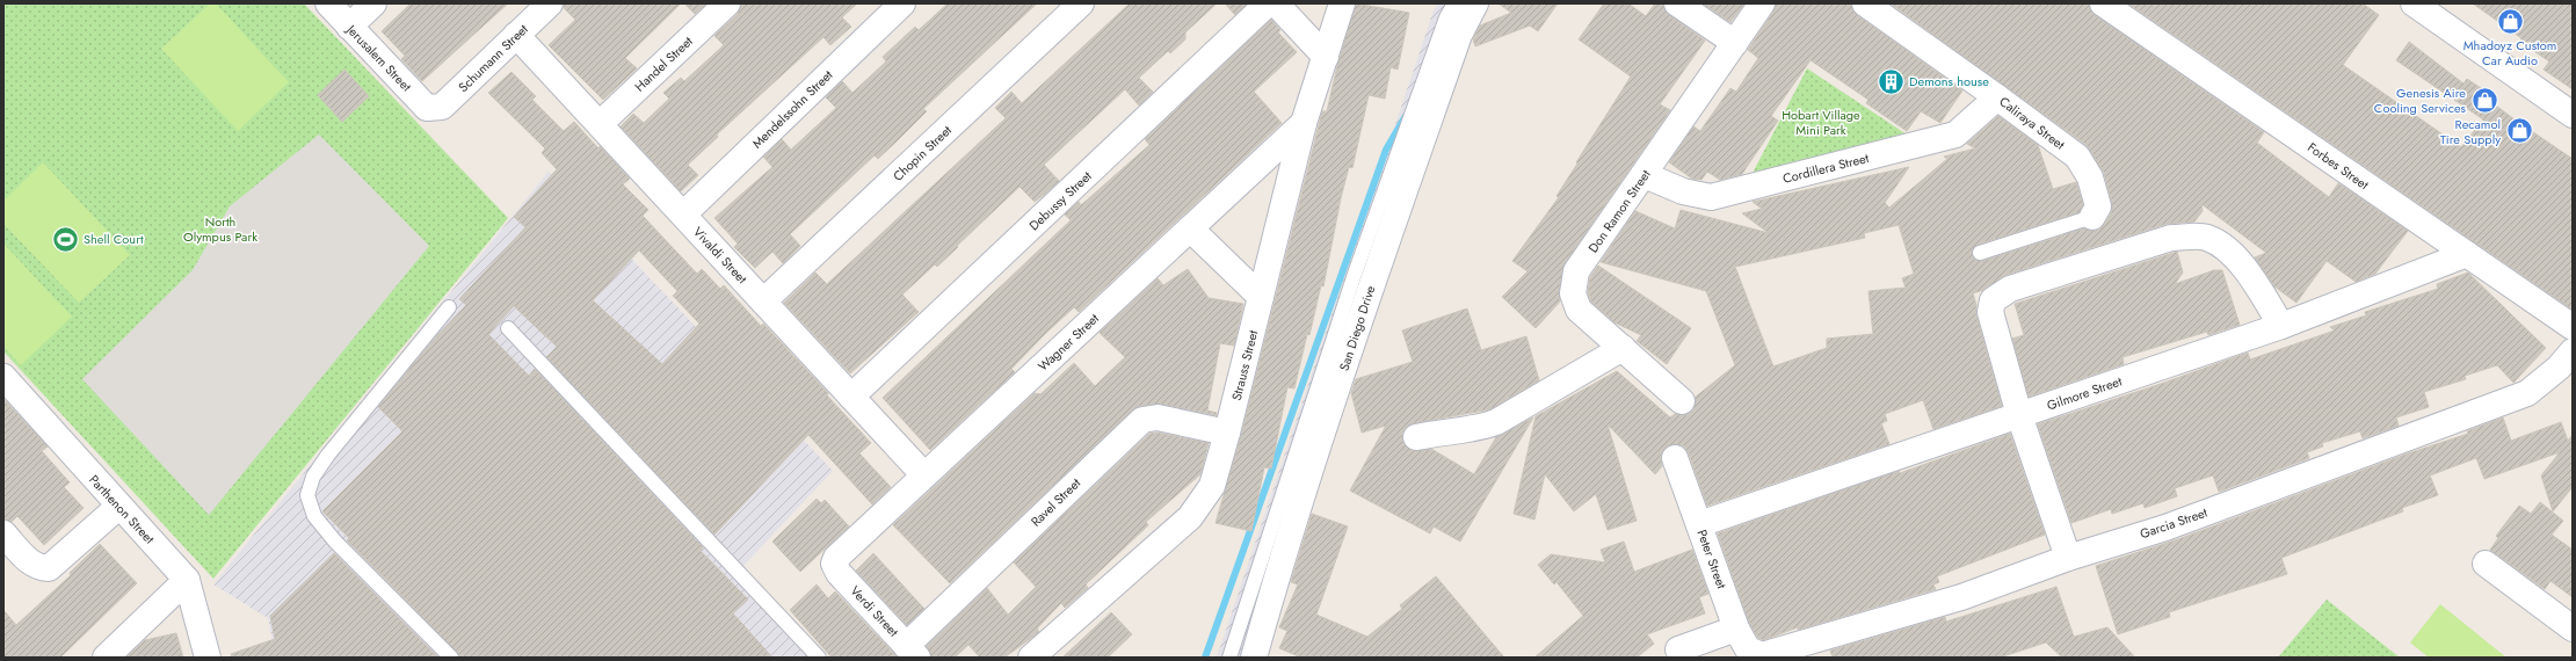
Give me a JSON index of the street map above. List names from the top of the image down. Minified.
{"streets":{"street":["Jerusalem Street","Schumann Street","Handel Street","Mendelssohn Street","Caliraya Street","Chopin Street","Forbes Street","Cordillera Street","Debussy Street","Don Ramon Street","Vivaldi Street","San Diego Drive","Wagner Street","Strauss Street","Gilmore Street","Ravel Street","Parthenon Street","Garcia Street","Peter Street","Verdi Street"]},"crossings":[["Jerusalem Street","Schumann Street"],["Schumann Street","Vivaldi Street"],["Handel Street","Vivaldi Street"],["Mendelssohn Street","Vivaldi Street"],["Caliraya Street","Cordillera Street"],["Chopin Street","Vivaldi Street"],["Forbes Street","Gilmore Street"],["Cordillera Street","Don Ramon Street"],["Debussy Street","Vivaldi Street"],["Vivaldi Street","Wagner Street"],["Wagner Street","Strauss Street"],["Wagner Street","Verdi Street"],["Strauss Street","Ravel Street"],["Gilmore Street","Peter Street"],["Ravel Street","Verdi Street"],["Garcia Street","Peter Street"]],"parks":["Hobart Village Mini Park","North Olympus Park"],"places":{"shop":["Mhadoyz Custom Car Audio","Genesis Aire Cooling Services","Recamol Tire Supply"],"building":["Demons house"],"sports":["Shell Court"]}}
